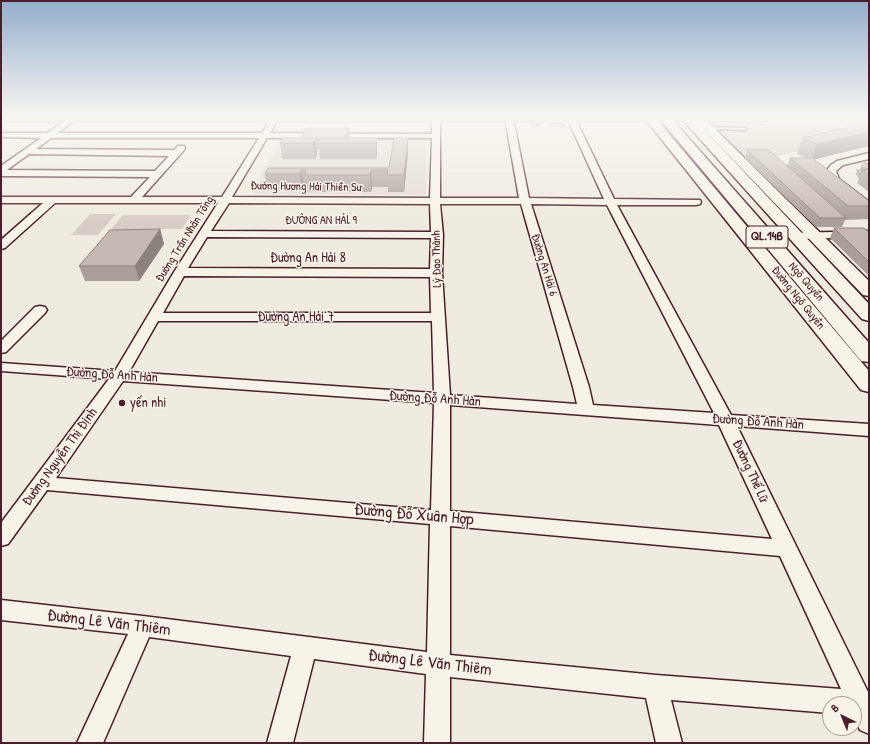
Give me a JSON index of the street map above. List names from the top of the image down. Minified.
{"streets":{"highway":["QL.14B","Ngô Quyền"],"street":["Đường Hương Hải Thiền Sư","ĐƯỜNG AN HẢl 9","Đường Trần Nhân Tông","Đường An Hải 8","Lý Đạo Thành","Đường An Hải 6","Đường Ngô Quyền","Đường An Hải 7","Đường Đỗ Anh Hàn","Đường Nguyễn Thị Định","Đường Thế Lữ","Đường Đỗ Xuân Hợp","Đường Lê Văn Thiêm"]},"crossings":[["Đường Hương Hải Thiền Sư","Đường Trần Nhân Tông"],["Đường Hương Hải Thiền Sư","Lý Đạo Thành"],["Đường Hương Hải Thiền Sư","Đường An Hải 6"],["Đường Hương Hải Thiền Sư","Đường Thế Lữ"],["ĐƯỜNG AN HẢl 9","Đường Trần Nhân Tông"],["ĐƯỜNG AN HẢl 9","Lý Đạo Thành"],["Đường Trần Nhân Tông","Đường An Hải 8"],["Đường Trần Nhân Tông","Đường An Hải 7"],["Đường Trần Nhân Tông","Đường Đỗ Anh Hàn"],["Đường Trần Nhân Tông","Đường Nguyễn Thị Định"],["Đường An Hải 8","Lý Đạo Thành"],["Lý Đạo Thành","Đường An Hải 7"],["Lý Đạo Thành","Đường Đỗ Anh Hàn"],["Lý Đạo Thành","Đường Đỗ Xuân Hợp"],["Lý Đạo Thành","Đường Lê Văn Thiêm"],["Đường An Hải 6","Đường Đỗ Anh Hàn"],["Đường Đỗ Anh Hàn","Đường Nguyễn Thị Định"],["Đường Đỗ Anh Hàn","Đường Thế Lữ"],["Đường Nguyễn Thị Định","Đường Đỗ Xuân Hợp"],["Đường Thế Lữ","Đường Đỗ Xuân Hợp"],["Đường Thế Lữ","Đường Lê Văn Thiêm"]],"places":["yến nhi"],"north":"top left"}
